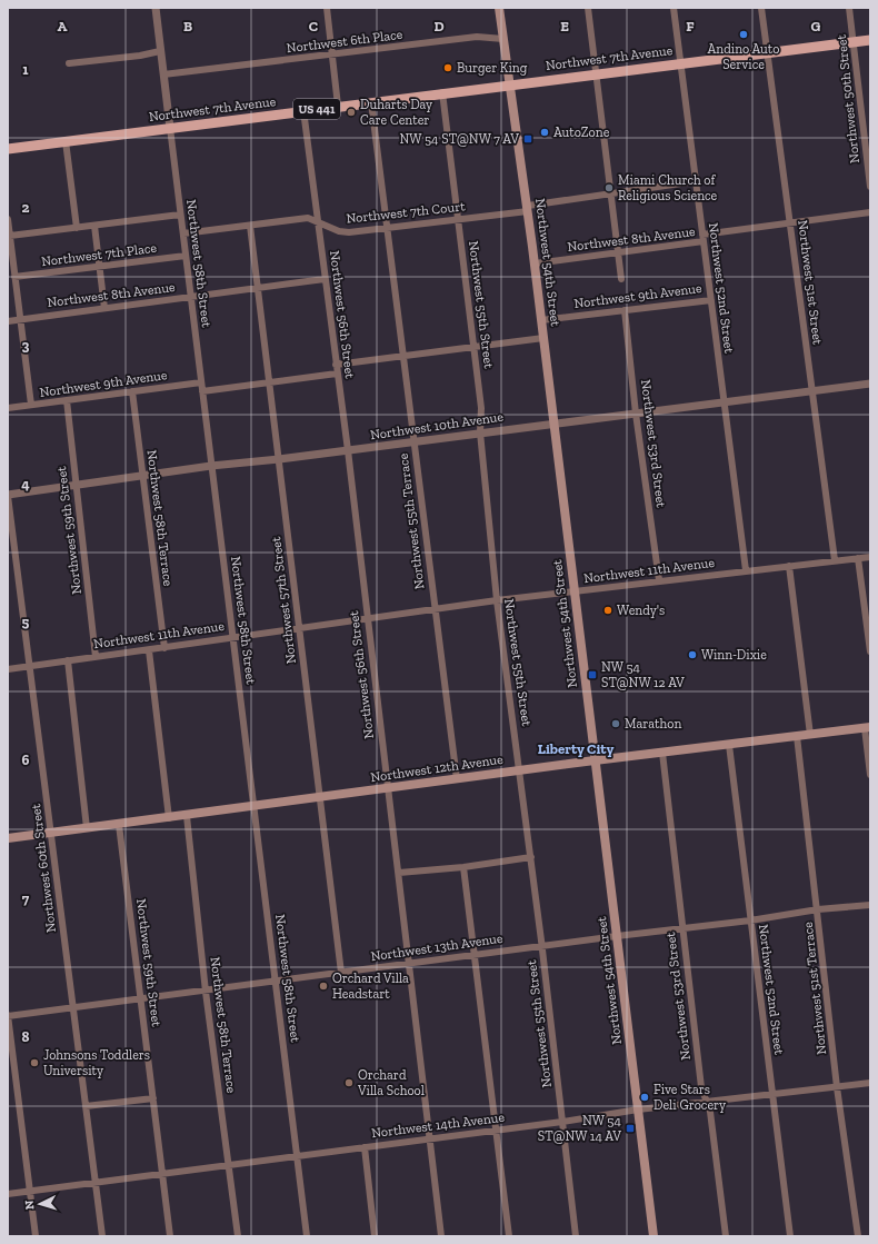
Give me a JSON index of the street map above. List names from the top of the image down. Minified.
{"streets":{"main road":["Northwest 7th Avenue","US 441","Northwest 54th Street","Northwest 12th Avenue"],"street":["Northwest 6th Place","Northwest 50th Street","Northwest 7th Court","Northwest 8th Avenue","Northwest 7th Place","Northwest 58th Street","Northwest 51st Street","Northwest 52nd Street","Northwest 9th Avenue","Northwest 55th Street","Northwest 56th Street","Northwest 10th Avenue","Northwest 53rd Street","Northwest 58th Terrace","Northwest 55th Terrace","Northwest 59th Street","Northwest 11th Avenue","Northwest 57th Street","Northwest 60th Street","Northwest 13th Avenue","Northwest 51st Terrace","Northwest 14th Avenue"]},"crossings":[["Northwest 6th Place","Northwest 54th Street"],["Northwest 6th Place","Northwest 58th Street"],["Northwest 7th Avenue","Northwest 50th Street"],["Northwest 7th Avenue","Northwest 54th Street"],["Northwest 7th Avenue","Northwest 58th Street"],["Northwest 7th Avenue","Northwest 51st Street"],["Northwest 7th Avenue","Northwest 52nd Street"],["Northwest 7th Avenue","Northwest 55th Street"],["Northwest 7th Avenue","Northwest 56th Street"],["Northwest 7th Avenue","Northwest 55th Terrace"],["Northwest 7th Court","Northwest 54th Street"],["Northwest 7th Court","Northwest 58th Street"],["Northwest 7th Court","Northwest 52nd Street"],["Northwest 7th Court","Northwest 55th Street"],["Northwest 7th Court","Northwest 56th Street"],["Northwest 7th Court","Northwest 55th Terrace"],["Northwest 7th Court","Northwest 57th Street"],["Northwest 8th Avenue","Northwest 54th Street"],["Northwest 8th Avenue","Northwest 58th Street"],["Northwest 8th Avenue","Northwest 51st Street"],["Northwest 8th Avenue","Northwest 52nd Street"],["Northwest 8th Avenue","Northwest 56th Street"],["Northwest 8th Avenue","Northwest 57th Street"],["Northwest 7th Place","Northwest 58th Street"],["Northwest 54th Street","Northwest 9th Avenue"],["Northwest 54th Street","Northwest 10th Avenue"],["Northwest 54th Street","Northwest 11th Avenue"],["Northwest 54th Street","Northwest 12th Avenue"],["Northwest 54th Street","Northwest 13th Avenue"],["Northwest 54th Street","Northwest 14th Avenue"],["Northwest 58th Street","Northwest 9th Avenue"],["Northwest 58th Street","Northwest 10th Avenue"],["Northwest 58th Street","Northwest 11th Avenue"],["Northwest 58th Street","Northwest 12th Avenue"],["Northwest 58th Street","Northwest 13th Avenue"],["Northwest 58th Street","Northwest 14th Avenue"],["Northwest 51st Street","Northwest 10th Avenue"],["Northwest 51st Street","Northwest 11th Avenue"],["Northwest 52nd Street","Northwest 9th Avenue"],["Northwest 52nd Street","Northwest 10th Avenue"],["Northwest 52nd Street","Northwest 11th Avenue"],["Northwest 52nd Street","Northwest 12th Avenue"],["Northwest 52nd Street","Northwest 13th Avenue"],["Northwest 52nd Street","Northwest 14th Avenue"],["Northwest 9th Avenue","Northwest 53rd Street"],["Northwest 9th Avenue","Northwest 58th Terrace"],["Northwest 9th Avenue","Northwest 59th Street"],["Northwest 55th Street","Northwest 10th Avenue"],["Northwest 55th Street","Northwest 11th Avenue"],["Northwest 55th Street","Northwest 12th Avenue"],["Northwest 55th Street","Northwest 13th Avenue"],["Northwest 55th Street","Northwest 14th Avenue"],["Northwest 56th Street","Northwest 10th Avenue"],["Northwest 56th Street","Northwest 11th Avenue"],["Northwest 56th Street","Northwest 12th Avenue"],["Northwest 56th Street","Northwest 13th Avenue"],["Northwest 56th Street","Northwest 14th Avenue"],["Northwest 10th Avenue","Northwest 53rd Street"],["Northwest 10th Avenue","Northwest 58th Terrace"],["Northwest 10th Avenue","Northwest 55th Terrace"],["Northwest 10th Avenue","Northwest 59th Street"],["Northwest 10th Avenue","Northwest 57th Street"],["Northwest 10th Avenue","Northwest 60th Street"],["Northwest 53rd Street","Northwest 11th Avenue"],["Northwest 53rd Street","Northwest 12th Avenue"],["Northwest 53rd Street","Northwest 13th Avenue"],["Northwest 53rd Street","Northwest 14th Avenue"],["Northwest 58th Terrace","Northwest 11th Avenue"],["Northwest 58th Terrace","Northwest 12th Avenue"],["Northwest 58th Terrace","Northwest 13th Avenue"],["Northwest 58th Terrace","Northwest 14th Avenue"],["Northwest 55th Terrace","Northwest 11th Avenue"],["Northwest 55th Terrace","Northwest 12th Avenue"],["Northwest 59th Street","Northwest 11th Avenue"],["Northwest 59th Street","Northwest 12th Avenue"],["Northwest 59th Street","Northwest 13th Avenue"],["Northwest 59th Street","Northwest 14th Avenue"],["Northwest 11th Avenue","Northwest 57th Street"],["Northwest 11th Avenue","Northwest 60th Street"],["Northwest 57th Street","Northwest 12th Avenue"],["Northwest 57th Street","Northwest 13th Avenue"],["Northwest 12th Avenue","Northwest 60th Street"],["Northwest 12th Avenue","Northwest 51st Terrace"],["Northwest 60th Street","Northwest 13th Avenue"],["Northwest 60th Street","Northwest 14th Avenue"],["Northwest 13th Avenue","Northwest 51st Terrace"],["Northwest 51st Terrace","Northwest 14th Avenue"]],"districts":["Liberty City"],"places":{"other":["Andino Auto Service","Burger King","Duharts Day Care Center","AutoZone","Miami Church of Religious Science","Wendy's","Winn-Dixie","Marathon","Orchard Villa Headstart","Johnsons Toddlers University","Orchard Villa School","Five Stars Deli Grocery"],"transit":["NW 54 ST@NW 7 AV","NW 54 ST@NW 12 AV","NW 54 ST@NW 14 AV"]},"north":"left","grid":{"columns":["A","B","C","D","E","F","G"],"rows":["1","2","3","4","5","6","7","8"]}}
